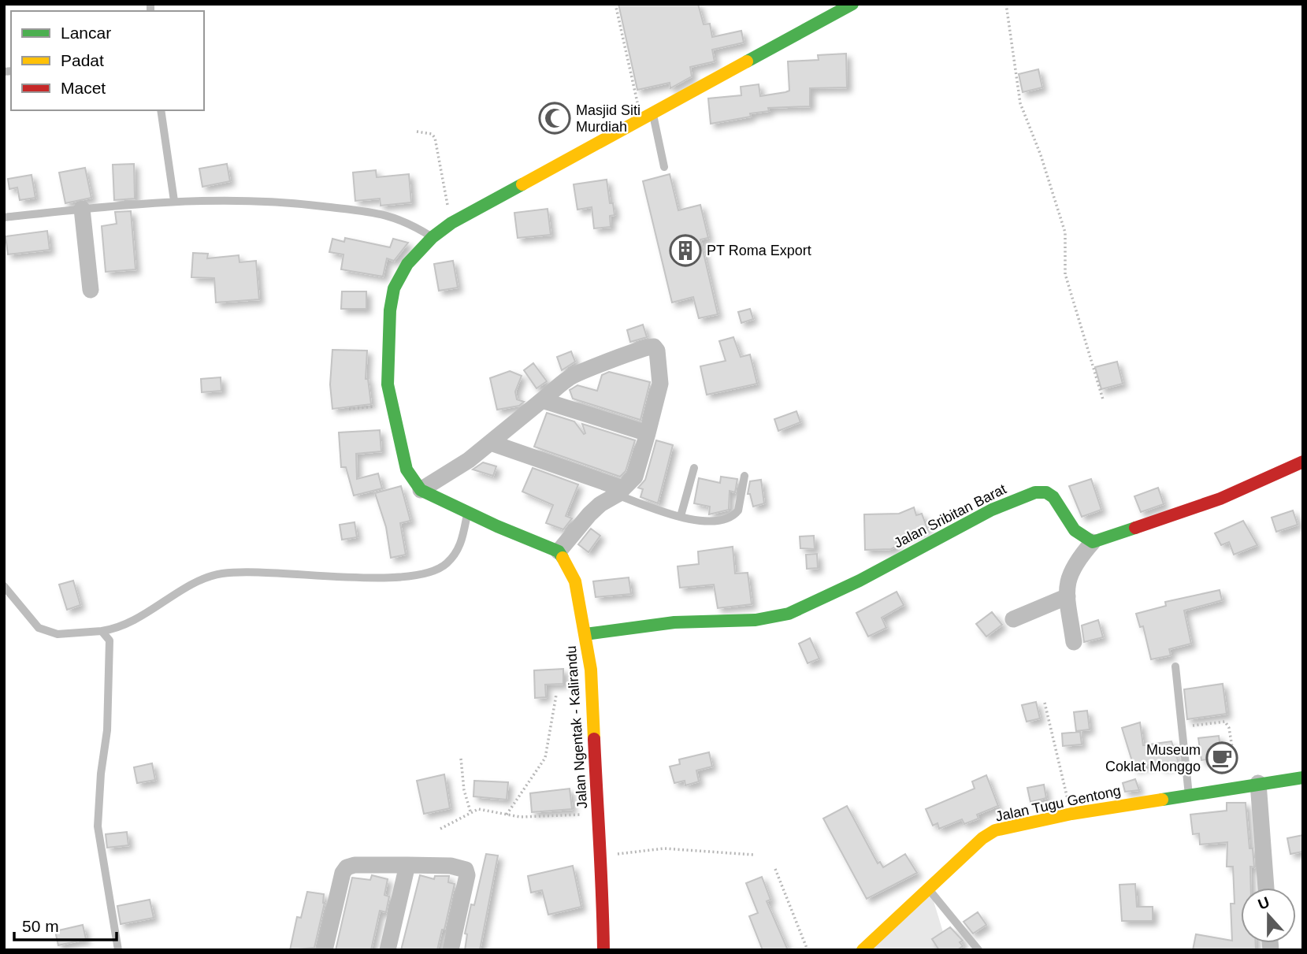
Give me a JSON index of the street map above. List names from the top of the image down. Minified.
{"streets":{"street":["Jalan Sribitan Barat","Jalan Ngentak - Kalirandu","Jalan Tugu Gentong"]},"crossings":[["Jalan Sribitan Barat","Jalan Ngentak - Kalirandu"]],"places":{"mosque":["Masjid Siti Murdiah"],"building":["PT Roma Export"],"cafe":["Museum Coklat Monggo"]},"legend":["Lancar","Padat","Macet"],"scale_bar":"50 m","north":"top"}
